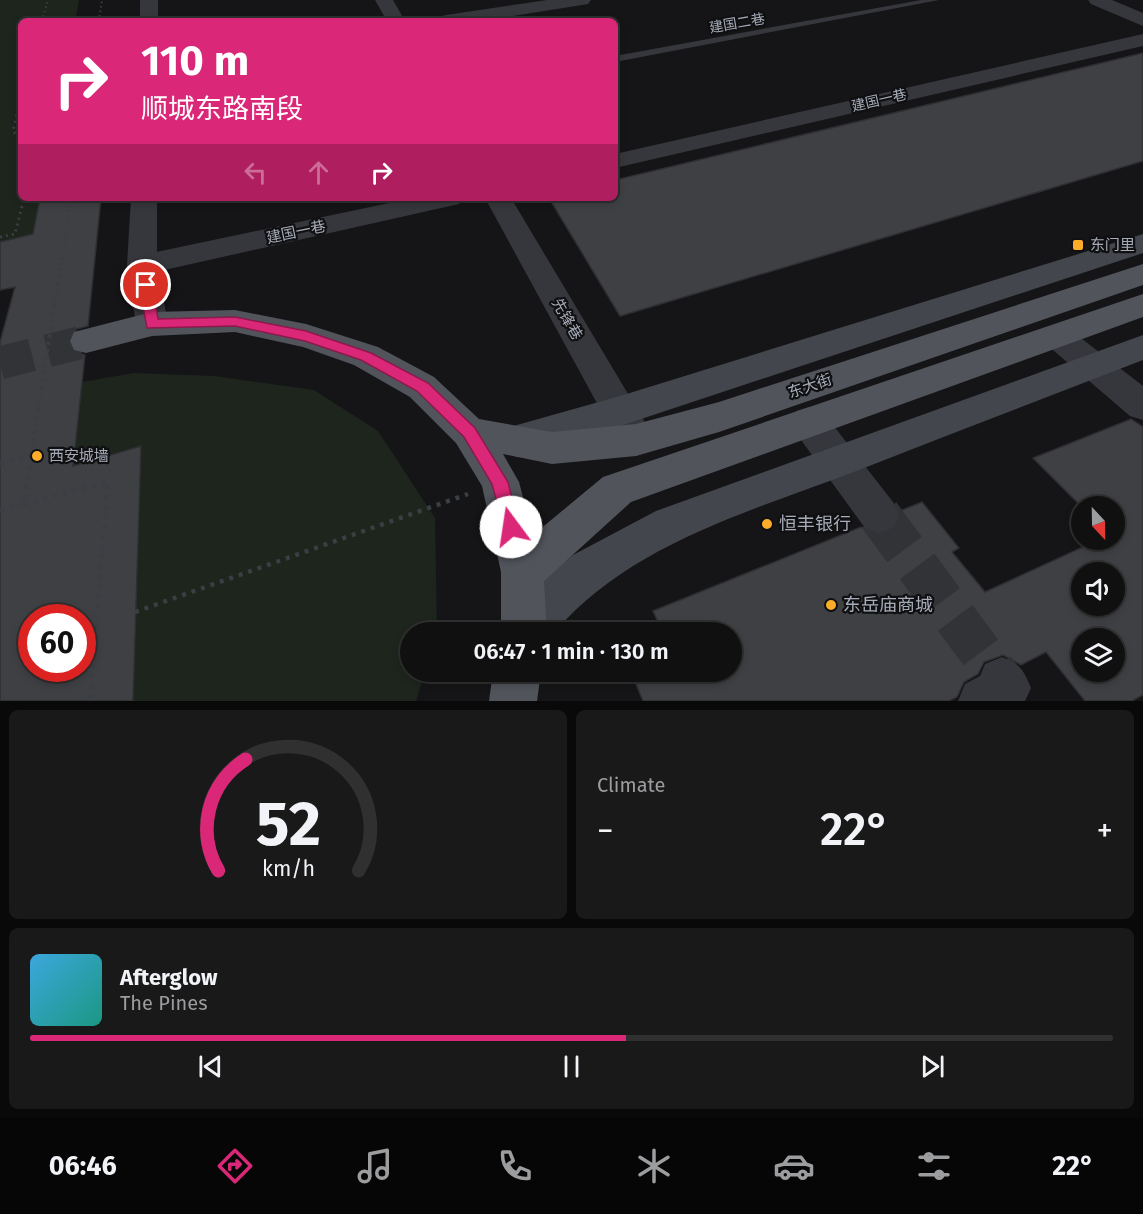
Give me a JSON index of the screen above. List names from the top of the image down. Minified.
{"streets":{"main road":["东大街"],"street":["建国一巷","先锋巷"],"lane":["建国二巷"]},"crossings":[["先锋巷","东大街"]],"places":{"transit":["东门里"],"other":["西安城墙","恒丰银行","东岳庙商城"]},"north":"bottom","page":{"turn":["110 m","顺城东路南段"],"limit":"60","trip":"06:47 · 1 min · 130 m","tile":"Climate","heat":["−","22°","+"],"song":["Afterglow","The Pines"],"tabs":["06:46","22°"],"gauge":["52","km/h"]}}
